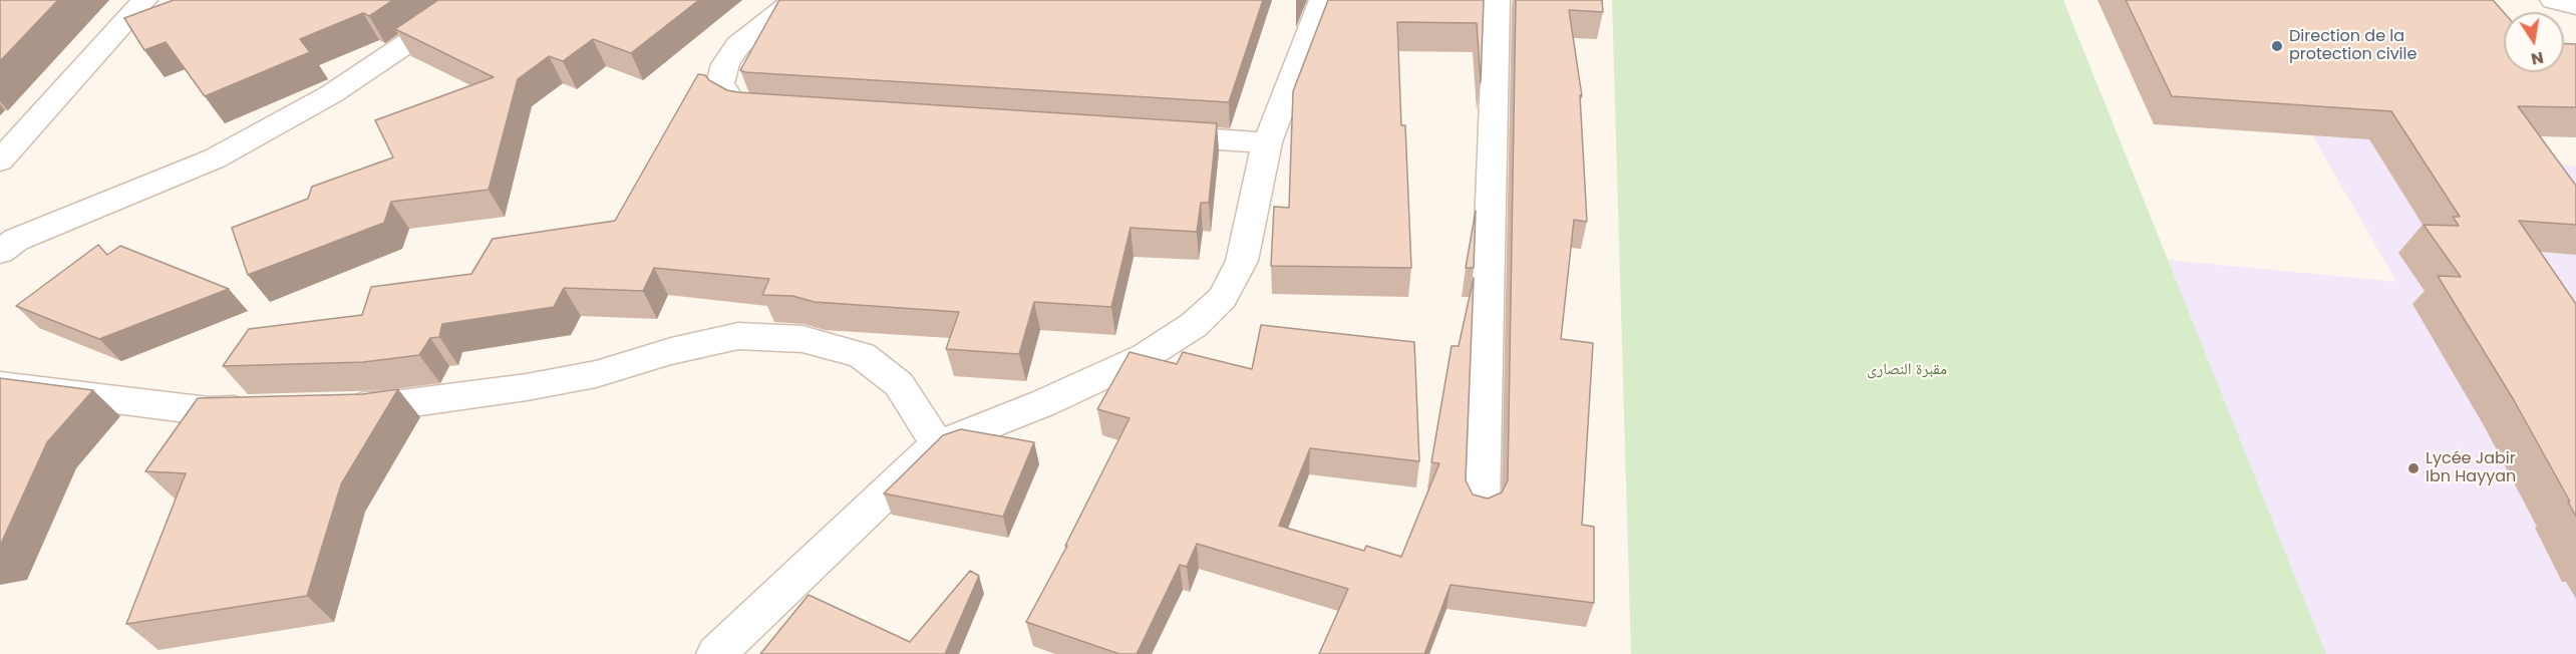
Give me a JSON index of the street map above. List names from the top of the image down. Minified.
{"parks":["مقبرة النصارى"],"places":["Direction de la protection civile","Lycée Jabir Ibn Hayyan"],"north":"bottom"}
